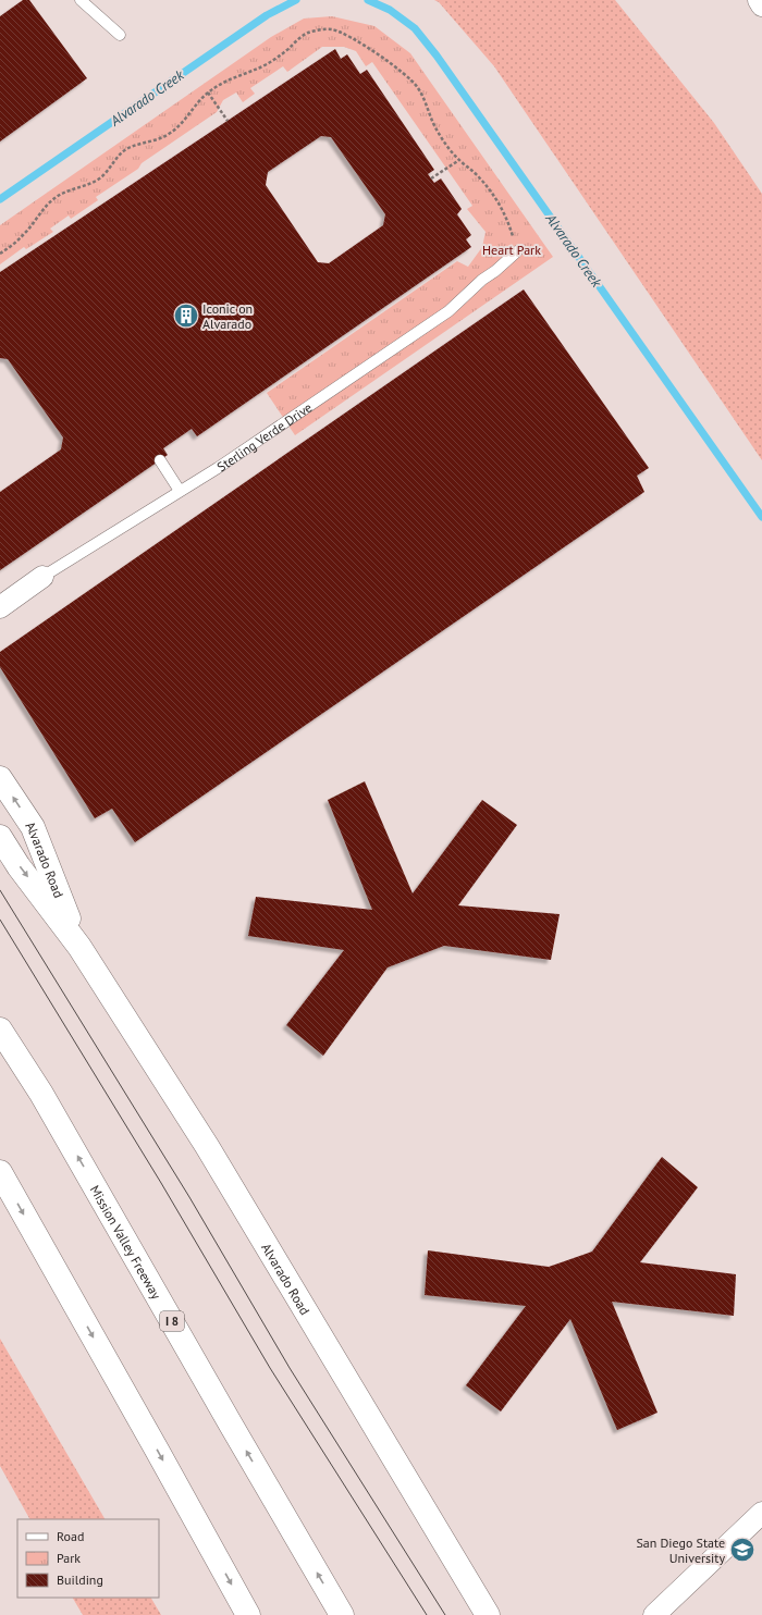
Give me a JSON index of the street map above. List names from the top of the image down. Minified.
{"streets":{"main road":["Alvarado Road","Mission Valley Freeway","I 8"],"street":["Sterling Verde Drive"]},"water":["Alvarado Creek"],"parks":["Heart Park"],"places":{"building":["Iconic on Alvarado"],"school or university":["San Diego State University"]},"legend":["Road","Park","Building"]}
